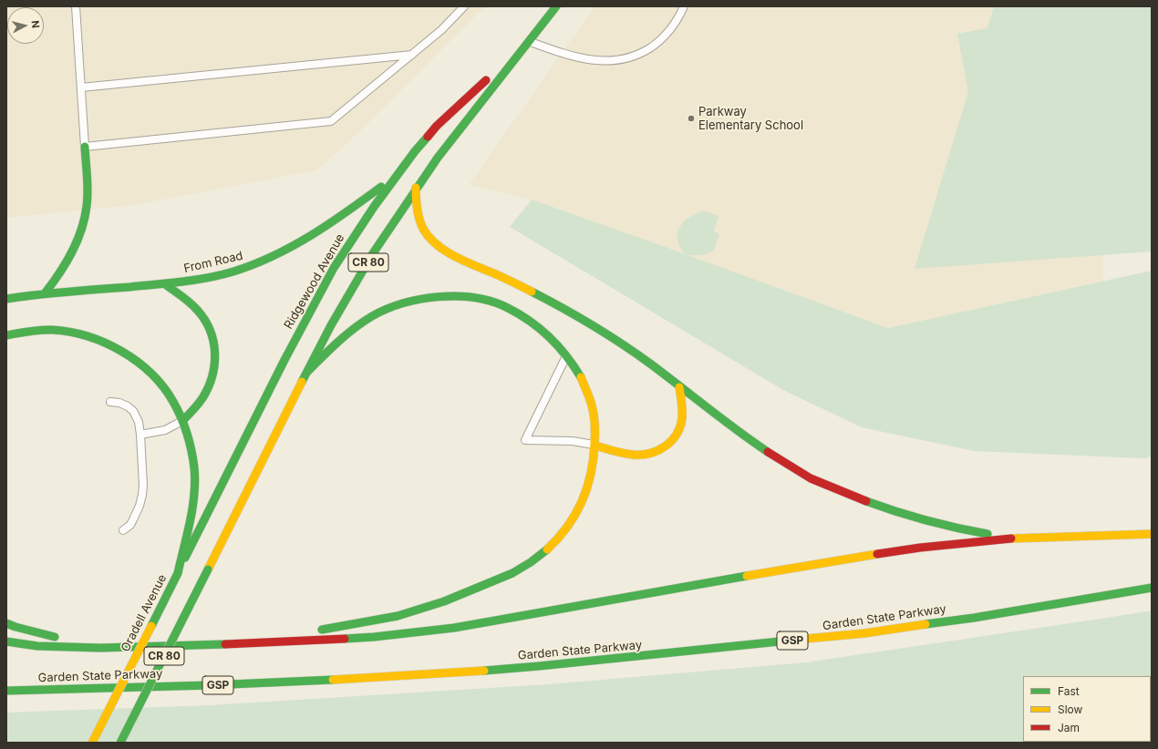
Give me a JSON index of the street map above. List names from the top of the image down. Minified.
{"streets":{"main road":["From Road","CR 80","Ridgewood Avenue","Oradell Avenue","Garden State Parkway","GSP"]},"crossings":[["From Road","Ridgewood Avenue"],["Ridgewood Avenue","Oradell Avenue"]],"places":["Parkway Elementary School"],"legend":["Fast","Slow","Jam"],"north":"right"}
